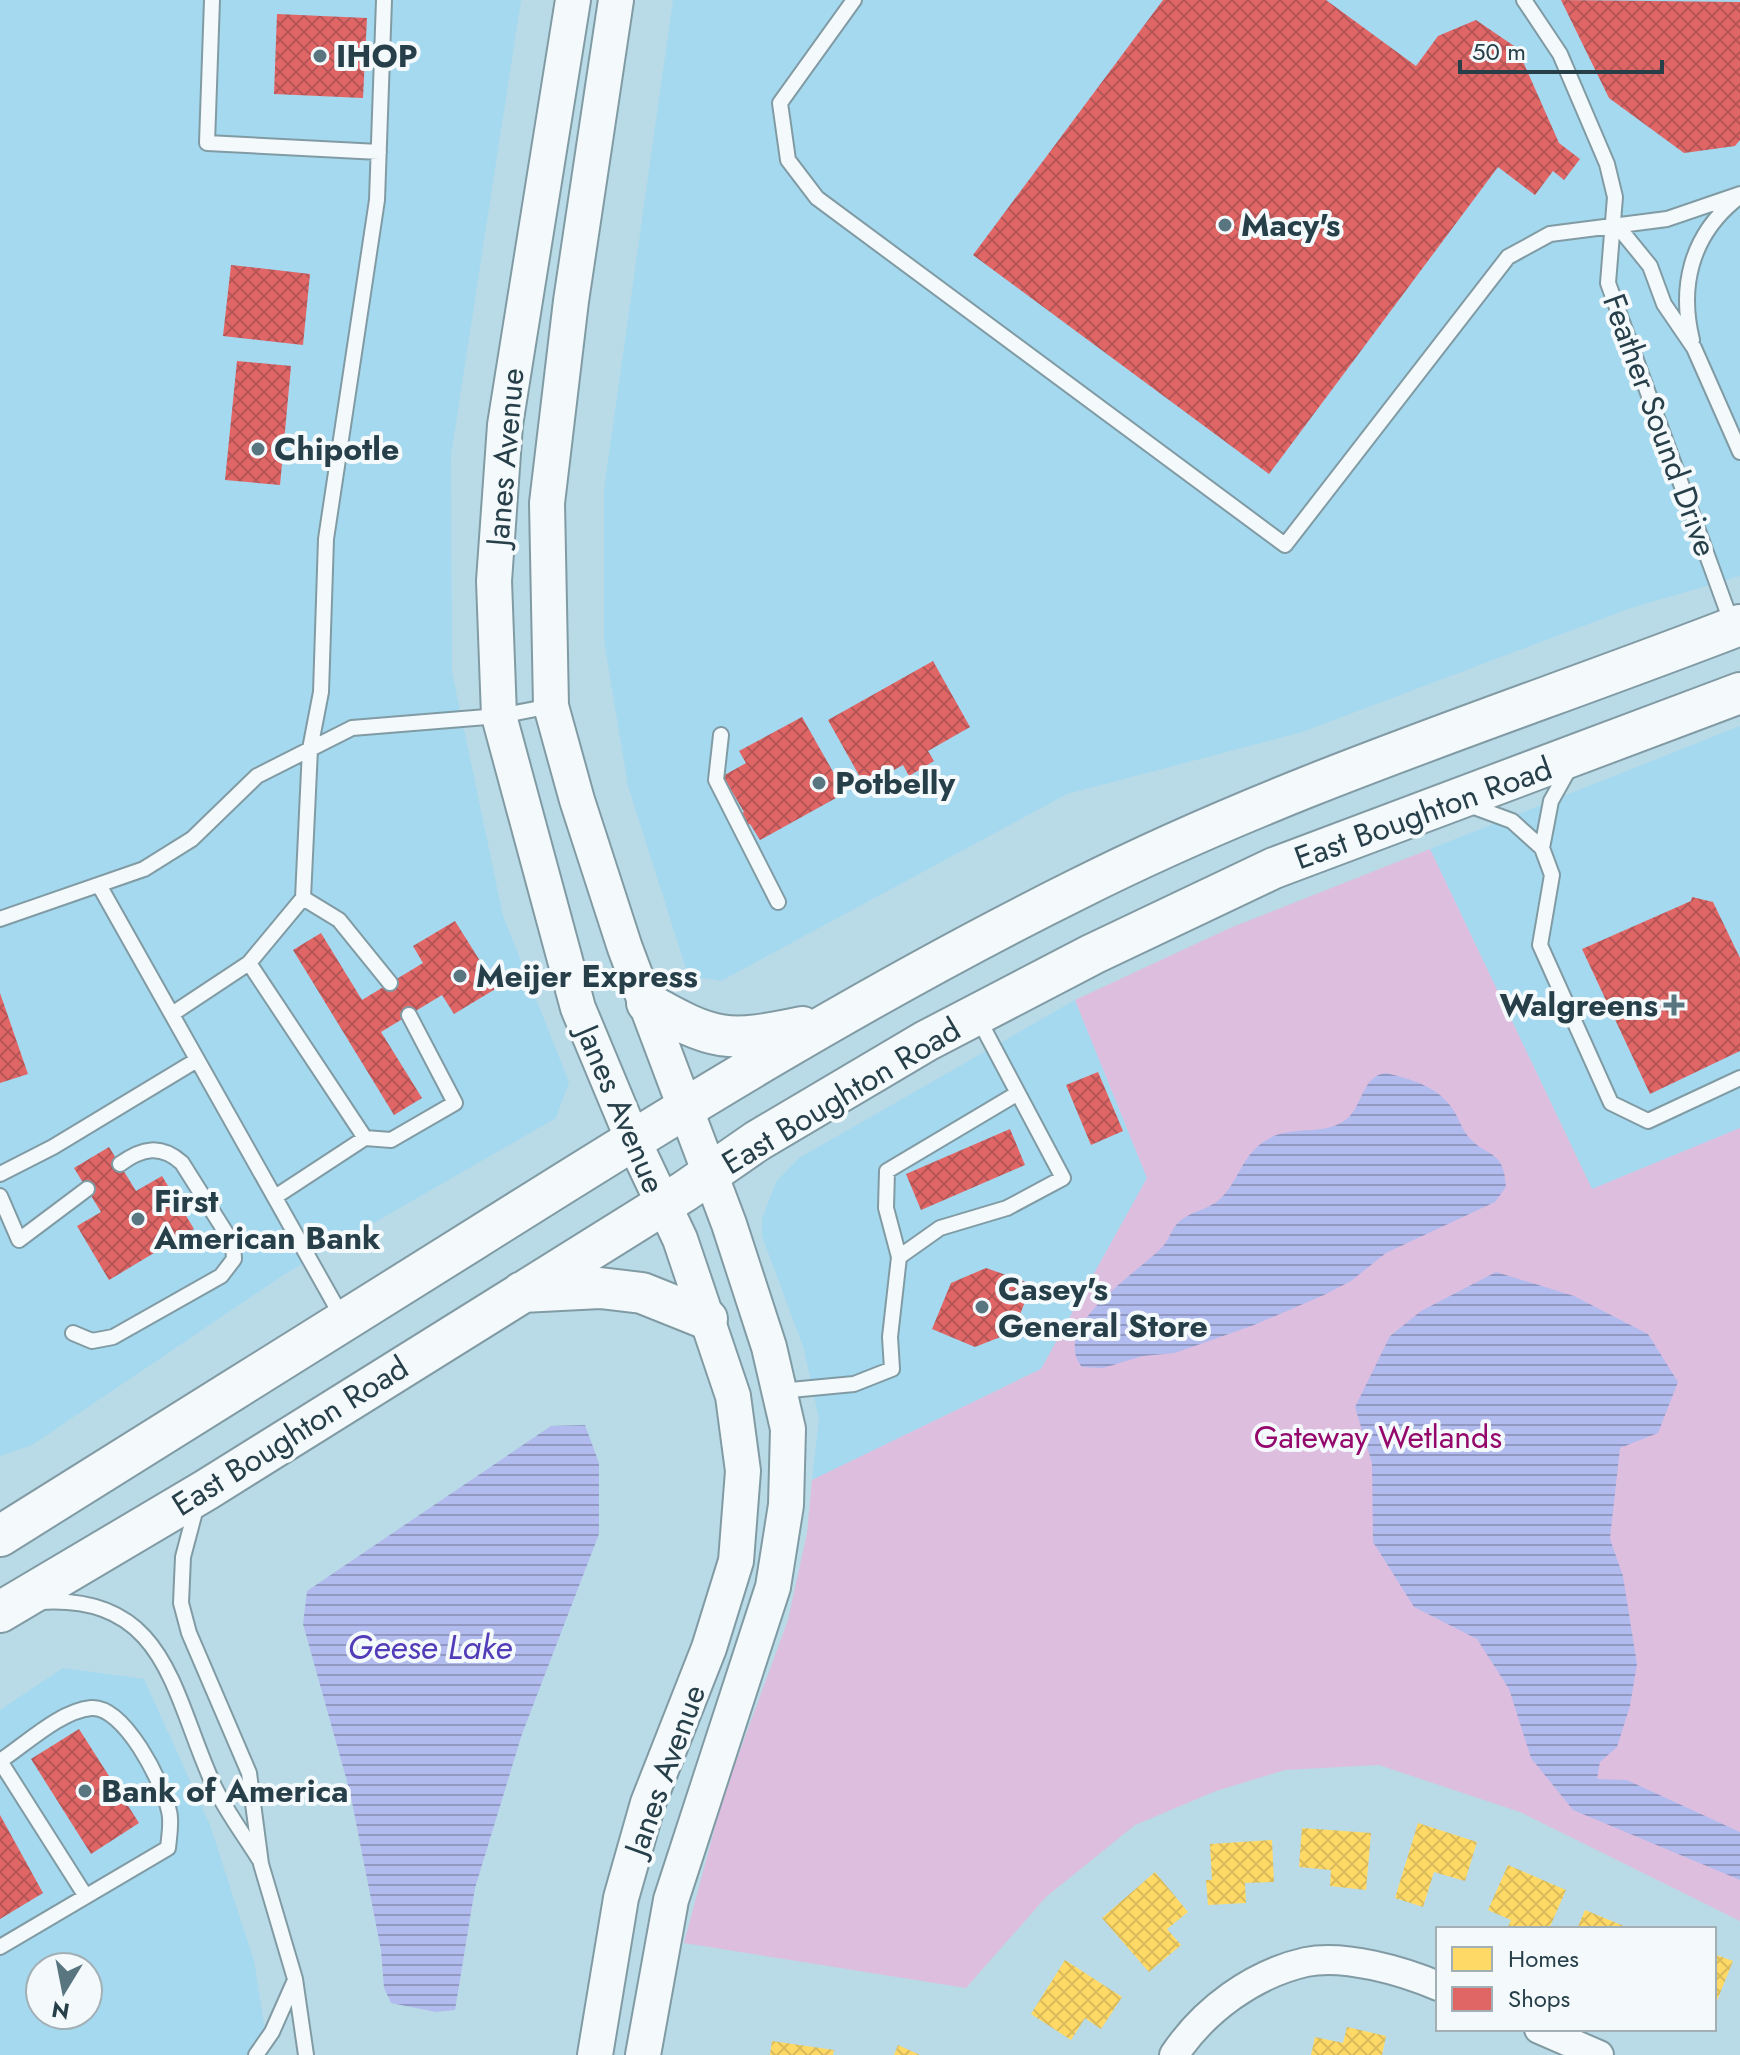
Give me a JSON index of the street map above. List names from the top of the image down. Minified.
{"streets":{"main road":["East Boughton Road"],"street":["Janes Avenue"],"lane":["Feather Sound Drive"]},"crossings":[["Feather Sound Drive","East Boughton Road"],["Janes Avenue","East Boughton Road"]],"water":["Geese Lake"],"parks":["Gateway Wetlands"],"places":{"other":["IHOP","Macy's","Chipotle","Potbelly","Meijer Express","First American Bank","Casey's General Store","Bank of America"],"health":["Walgreens"]},"legend":["Homes","Shops"],"scale_bar":"50 m","north":"bottom"}
